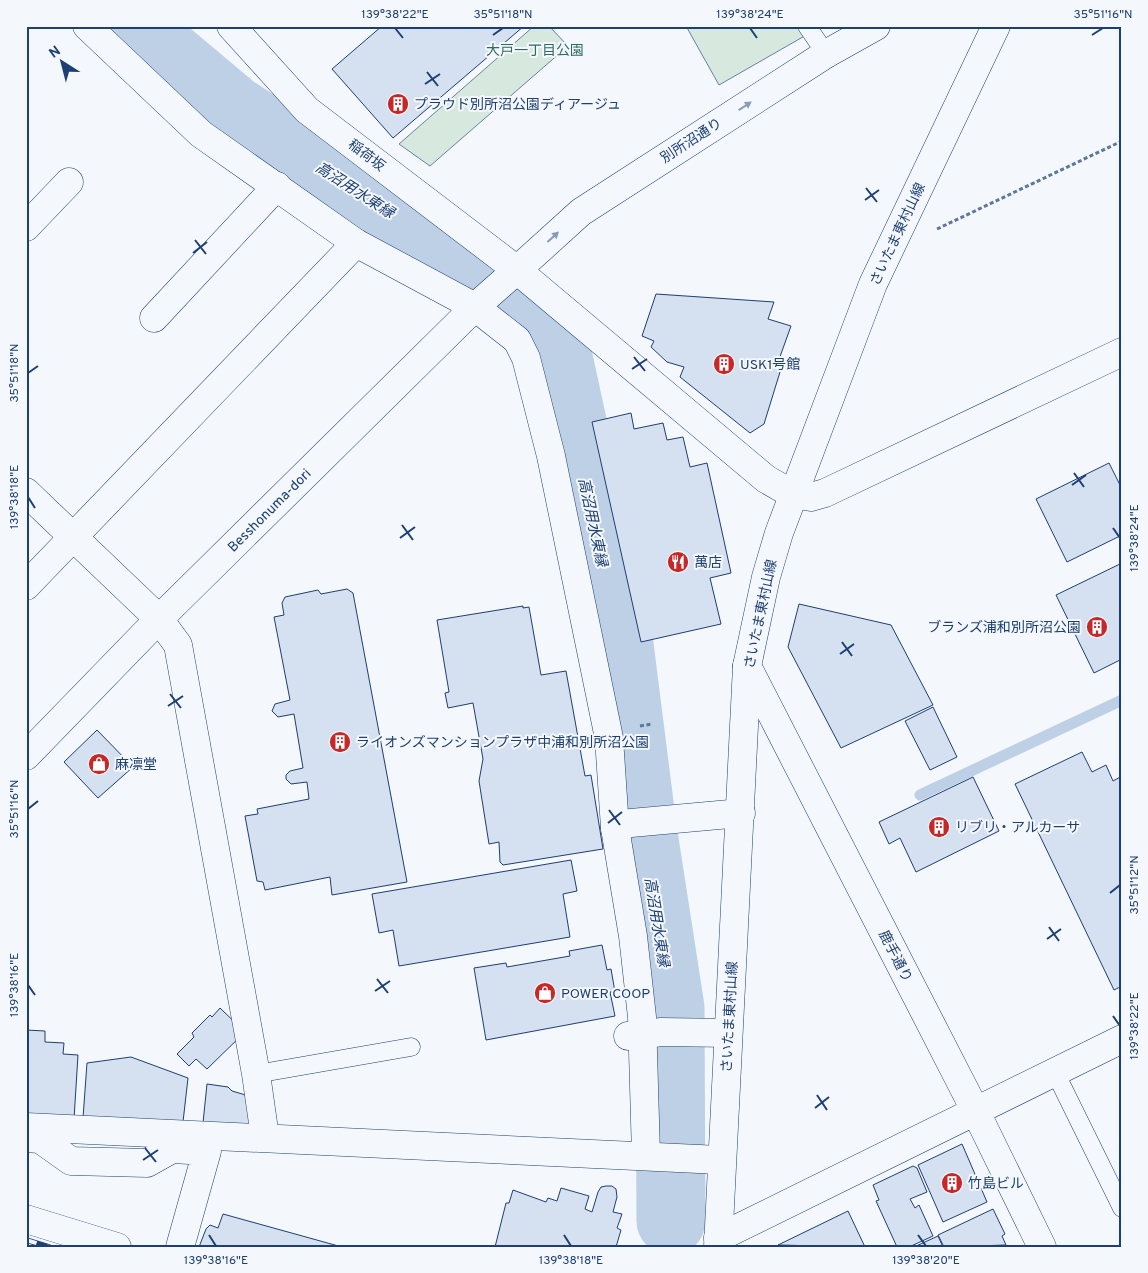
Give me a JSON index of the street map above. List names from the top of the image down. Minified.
{"streets":{"street":["別所沼通り","稲荷坂","さいたま東村山線","Besshonuma-dori","鹿手通り"]},"crossings":[["別所沼通り","稲荷坂"],["別所沼通り","Besshonuma-dori"],["稲荷坂","さいたま東村山線"],["稲荷坂","Besshonuma-dori"],["さいたま東村山線","鹿手通り"]],"one_way":["別所沼通り"],"water":["高沼用水東縁"],"parks":["大戸一丁目公園"],"places":{"building":["プラウド別所沼公園ディアージュ","USK1号館","ブランズ浦和別所沼公園","ライオンズマンションプラザ中浦和別所沼公園","リブリ・アルカーサ","竹島ビル"],"restaurant":["萬店"],"shop":["麻凛堂","POWER COOP"]},"north":"top left","coordinates":["139°38'22\"E","35°51'18\"N","139°38'24\"E","35°51'16\"N","139°38'18\"E","35°51'12\"N","139°38'16\"E","139°38'20\"E"]}
